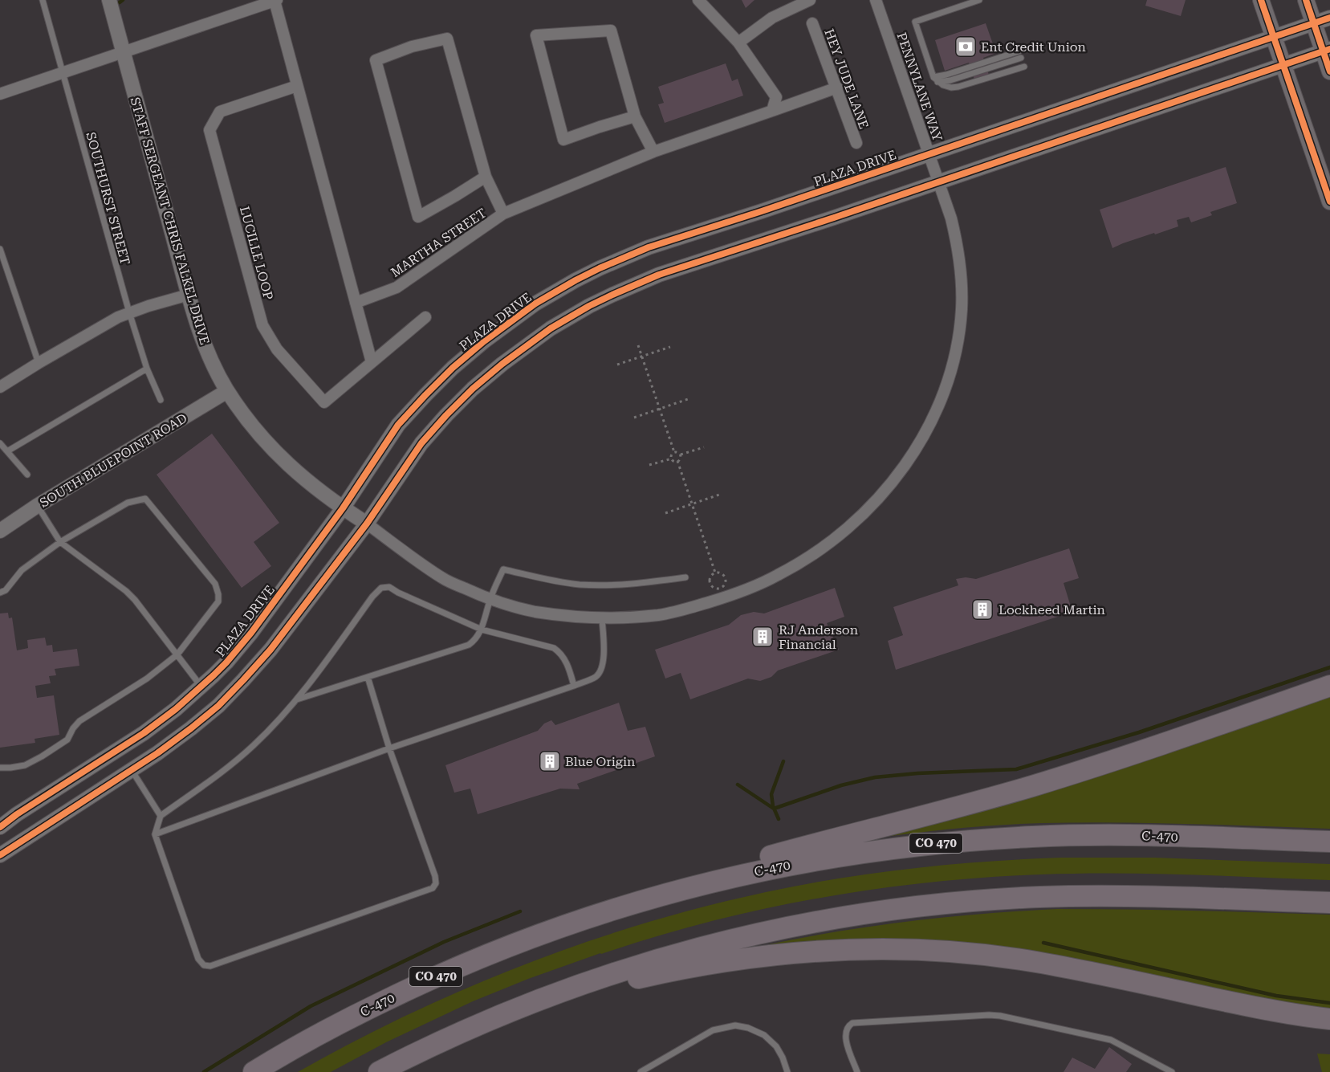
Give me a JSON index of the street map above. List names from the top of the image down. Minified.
{"streets":{"highway":["C-470","CO 470"],"street":["HEY JUDE LANE","PENNYLANE WAY","PLAZA DRIVE","STAFF SERGEANT CHRIS FALKEL DRIVE","MARTHA STREET","LUCILLE LOOP","SOUTH BLUEPOINT ROAD"],"lane":["SOUTHURST STREET"]},"crossings":[["HEY JUDE LANE","MARTHA STREET"],["PENNYLANE WAY","PLAZA DRIVE"],["PENNYLANE WAY","STAFF SERGEANT CHRIS FALKEL DRIVE"],["PLAZA DRIVE","STAFF SERGEANT CHRIS FALKEL DRIVE"],["STAFF SERGEANT CHRIS FALKEL DRIVE","SOUTH BLUEPOINT ROAD"]],"places":{"bank":["Ent Credit Union"],"building":["Lockheed Martin","RJ Anderson Financial","Blue Origin"]}}
